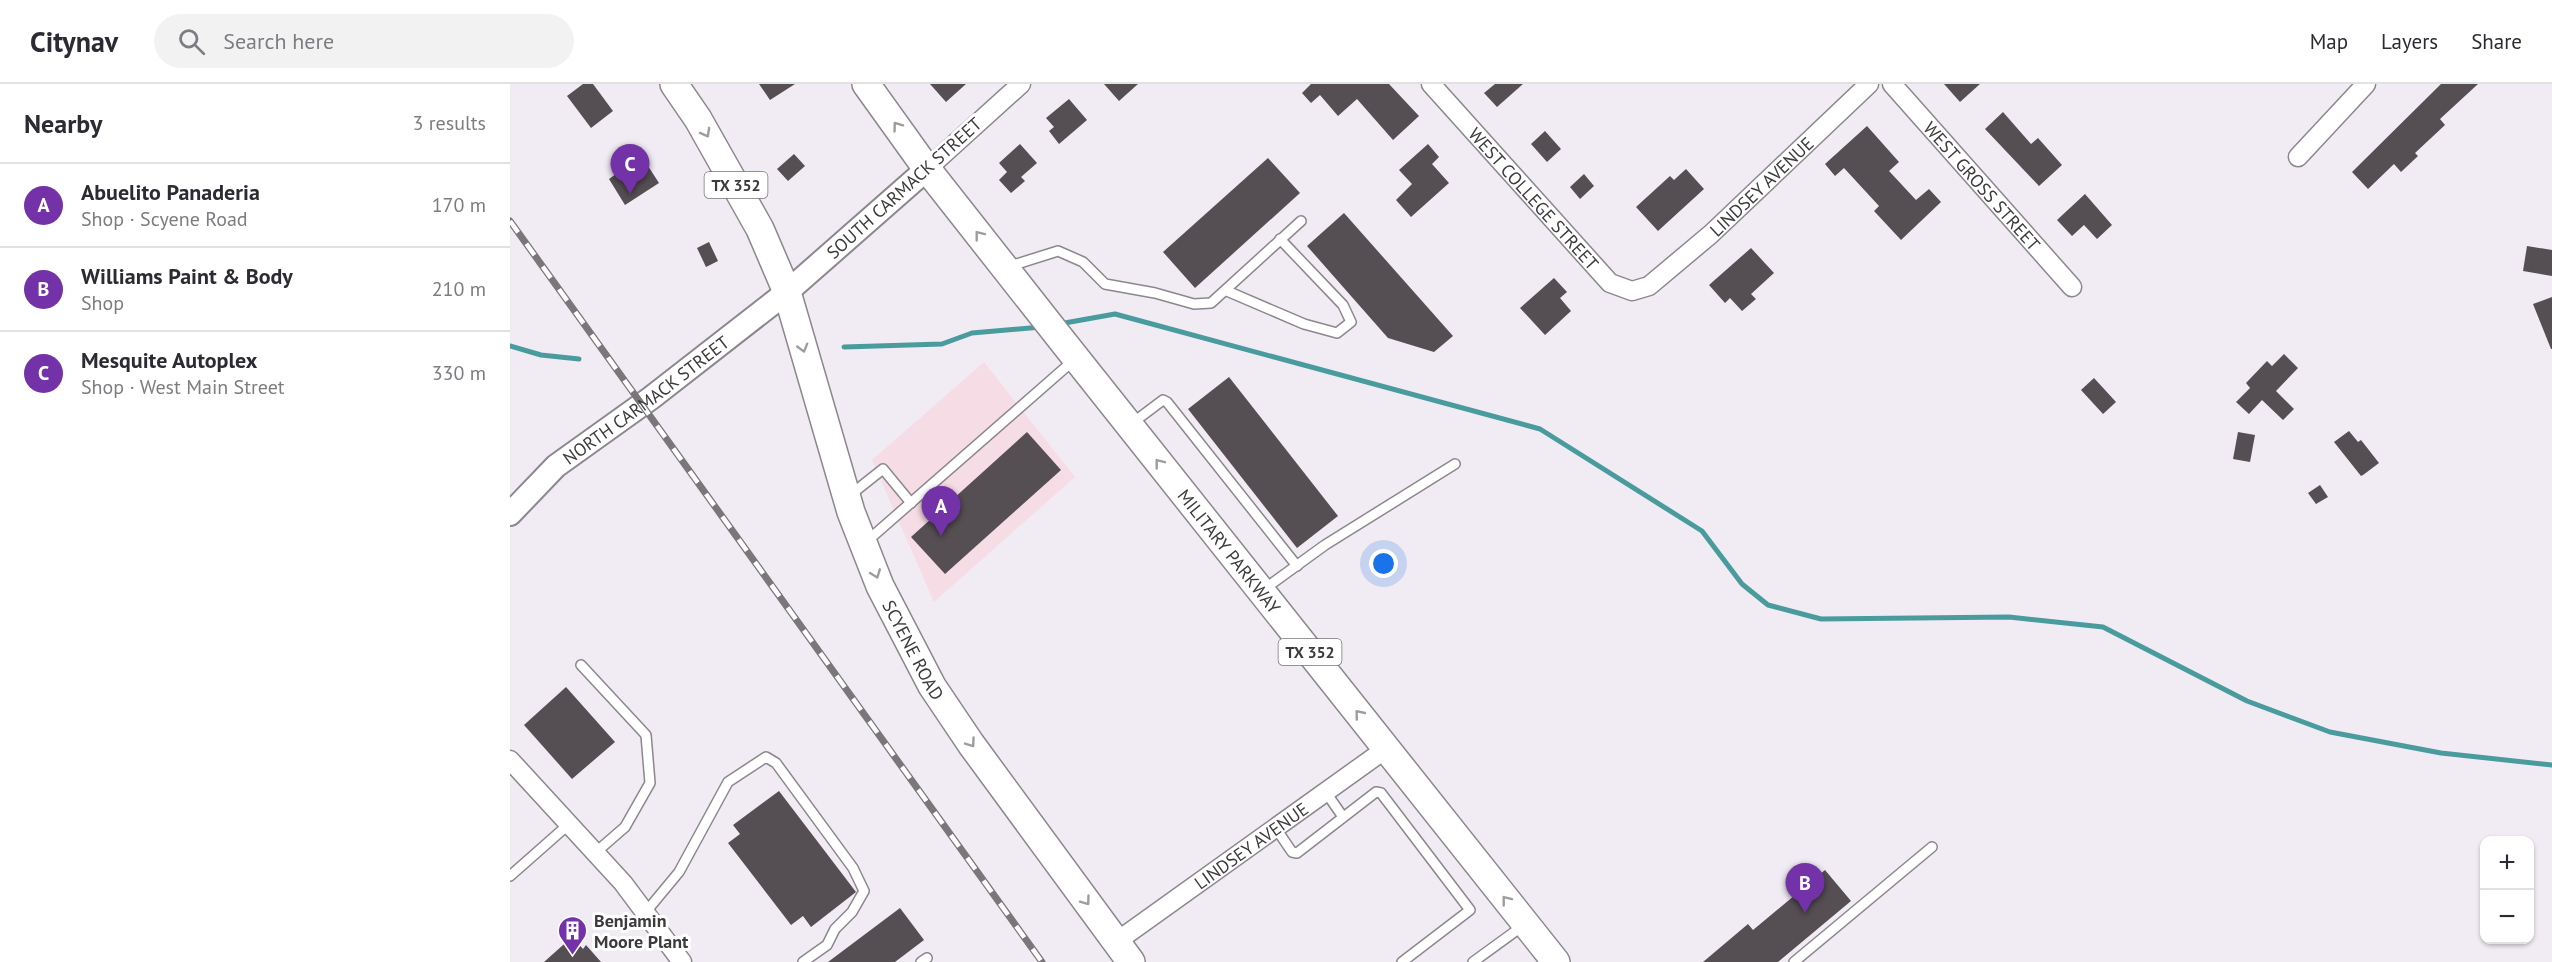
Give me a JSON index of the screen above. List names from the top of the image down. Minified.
{"streets":{"main road":["TX 352","MILITARY PARKWAY","SCYENE ROAD"],"street":["WEST GROSS STREET","LINDSEY AVENUE","SOUTH CARMACK STREET","WEST COLLEGE STREET","NORTH CARMACK STREET"]},"crossings":[["TX 352","SOUTH CARMACK STREET"],["TX 352","NORTH CARMACK STREET"],["TX 352","MILITARY PARKWAY"],["TX 352","SCYENE ROAD"],["LINDSEY AVENUE","WEST COLLEGE STREET"],["LINDSEY AVENUE","MILITARY PARKWAY"],["LINDSEY AVENUE","SCYENE ROAD"],["SOUTH CARMACK STREET","NORTH CARMACK STREET"],["SOUTH CARMACK STREET","MILITARY PARKWAY"],["SOUTH CARMACK STREET","SCYENE ROAD"],["NORTH CARMACK STREET","SCYENE ROAD"]],"one_way":["MILITARY PARKWAY","SCYENE ROAD"],"places":{"building":["Benjamin Moore Plant"]},"page":{"header":"Citynav","search":"Search here","nav":["Map","Layers","Share"],"heading":["Nearby","3 results"],"pins":["C","A","B"],"list":[{"mark":"A","name":"Abuelito Panaderia","note":"Shop · Scyene Road","value":"170 m"},{"mark":"B","name":"Williams Paint & Body","note":"Shop","value":"210 m"},{"mark":"C","name":"Mesquite Autoplex","note":"Shop · West Main Street","value":"330 m"}],"map_buttons":["+","−"]}}
